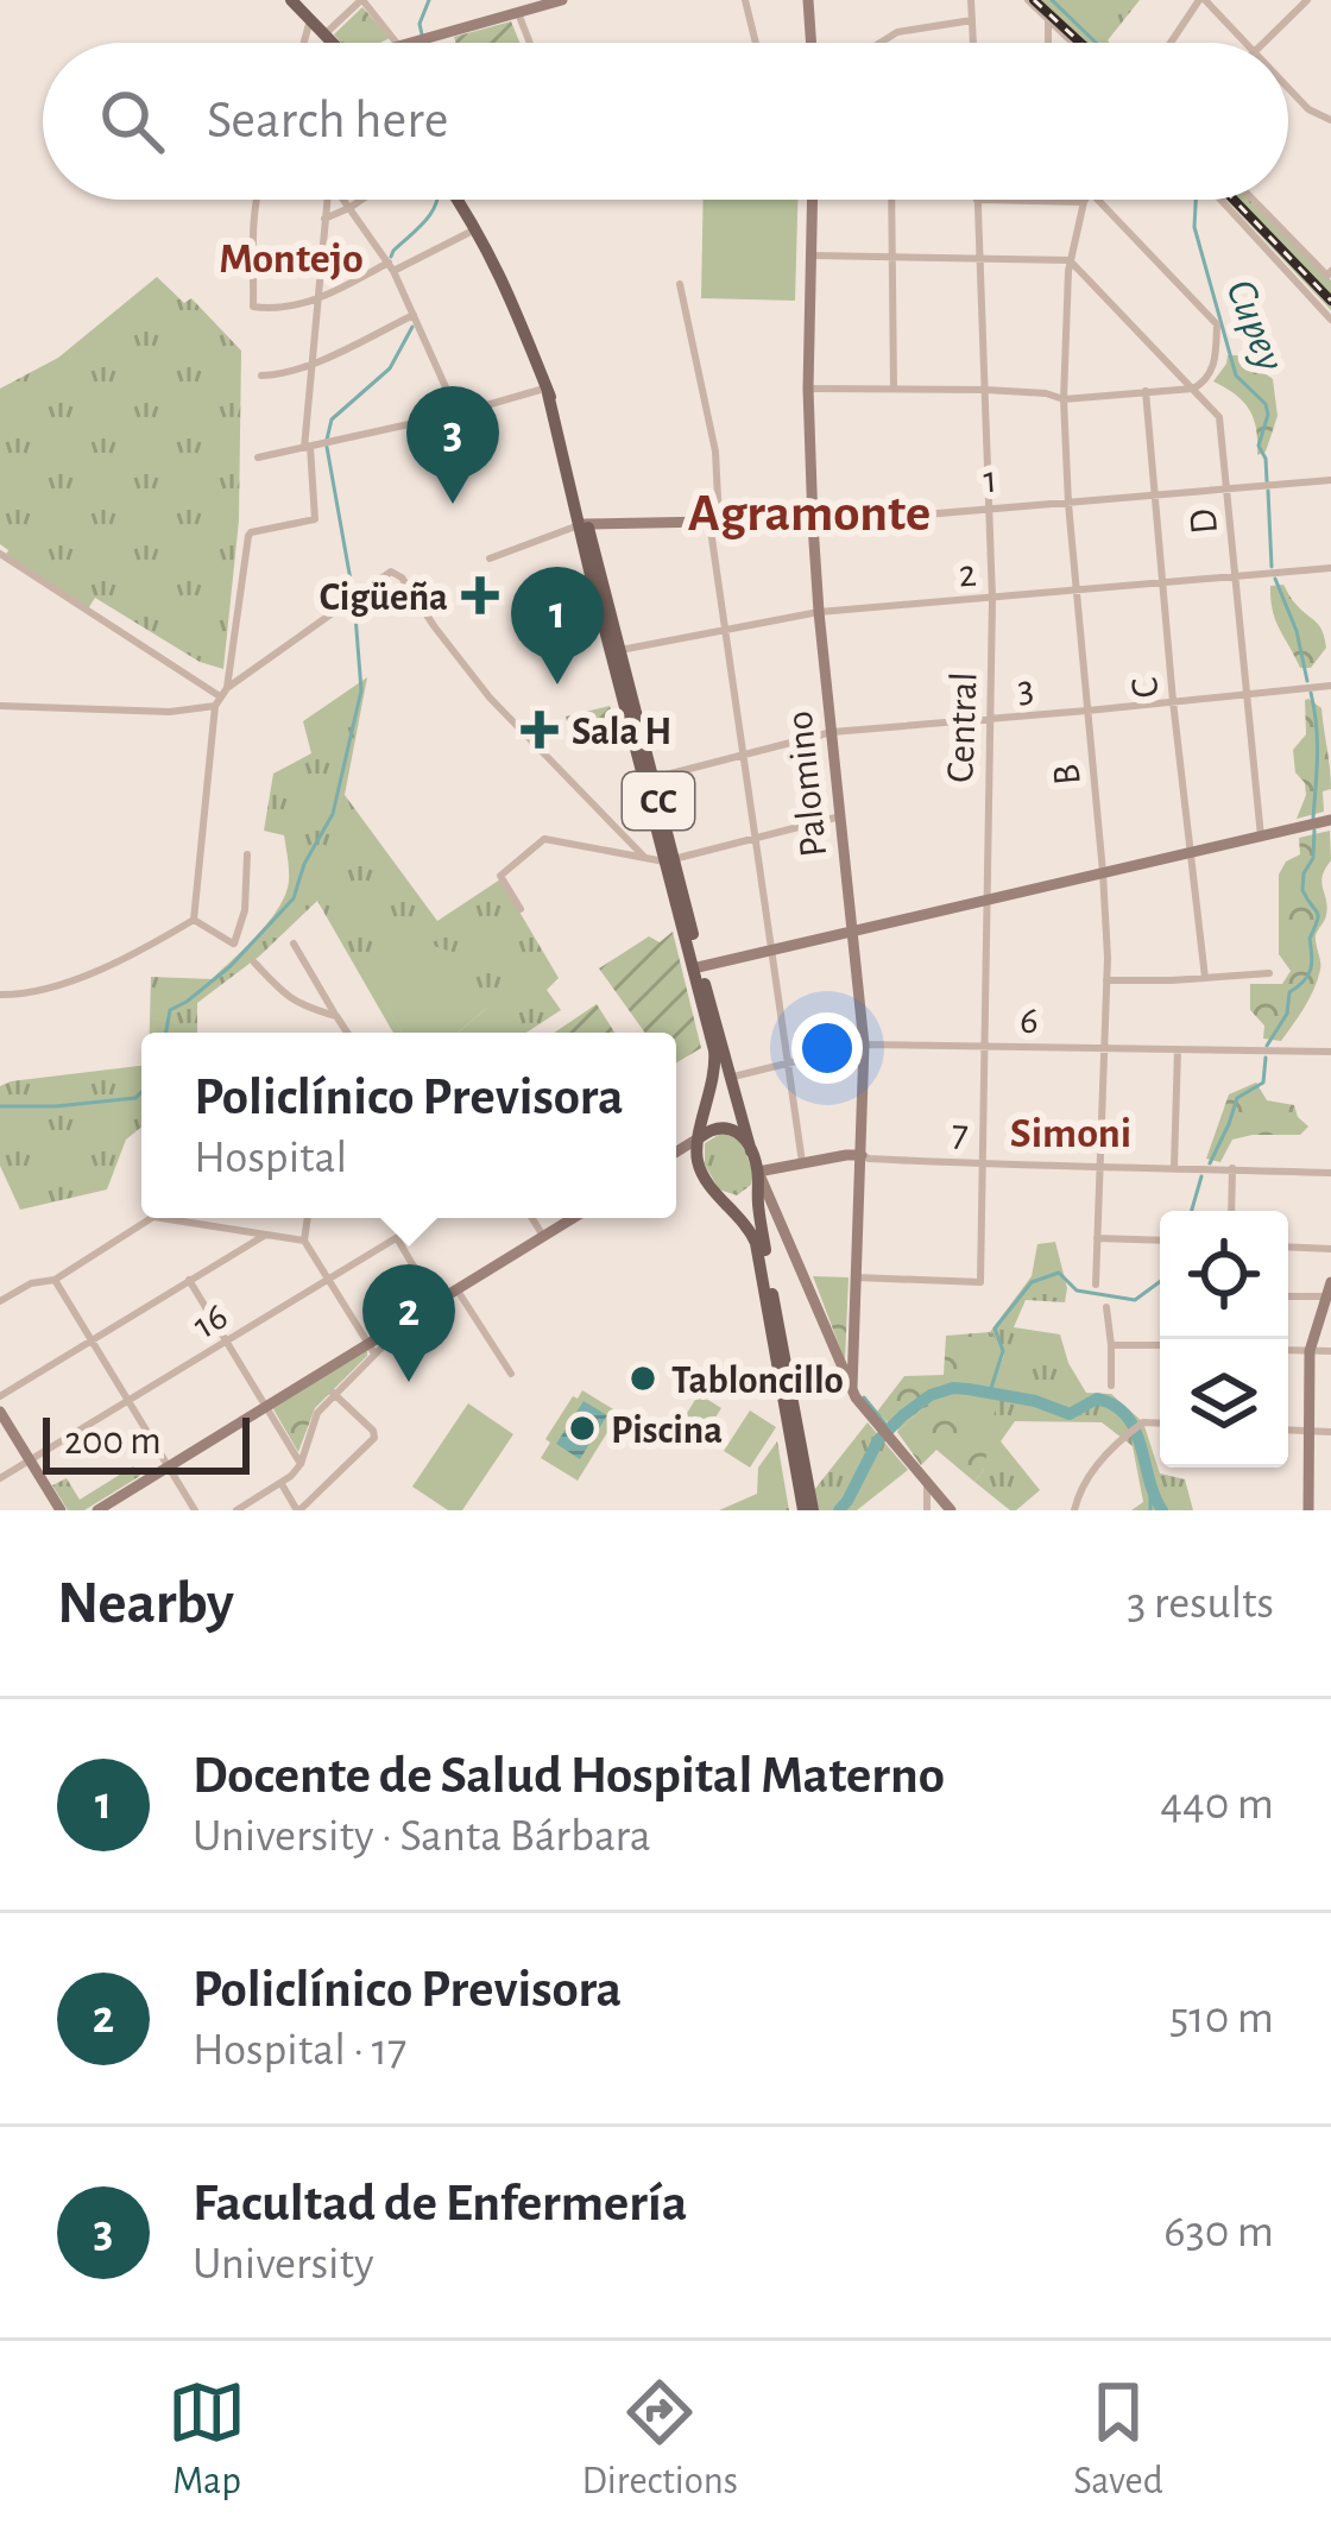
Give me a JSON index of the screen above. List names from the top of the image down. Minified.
{"streets":{"main road":["CC"],"street":["1","D","2","3","C","Central","B","Palomino","6","7","16"]},"crossings":[["1","D"],["1","C"],["1","Central"],["1","B"],["1","Palomino"],["1","CC"],["D","2"],["D","3"],["D","B"],["2","C"],["2","Central"],["2","B"],["2","Palomino"],["2","CC"],["3","C"],["3","Central"],["3","B"],["3","Palomino"],["3","CC"],["Central","Palomino"],["Central","6"],["Central","7"],["B","6"],["B","7"],["Palomino","6"],["Palomino","7"],["CC","6"],["CC","7"]],"districts":["Montejo","Agramonte","Simoni"],"water":["Cupey"],"places":{"health":["Cigüeña","Sala H"],"other":["Tabloncillo","Piscina"]},"scale_bar":"200 m","page":{"search":"Search here","pins":["3","1","2"],"popup":["Policlínico Previsora","Hospital"],"scale":"200 m","heading":["Nearby","3 results"],"list":[{"mark":"1","name":"Docente de Salud Hospital Materno","note":"University · Santa Bárbara","value":"440 m"},{"mark":"2","name":"Policlínico Previsora","note":"Hospital · 17","value":"510 m"},{"mark":"3","name":"Facultad de Enfermería","note":"University","value":"630 m"}],"nav":["Map","Directions","Saved"]}}
